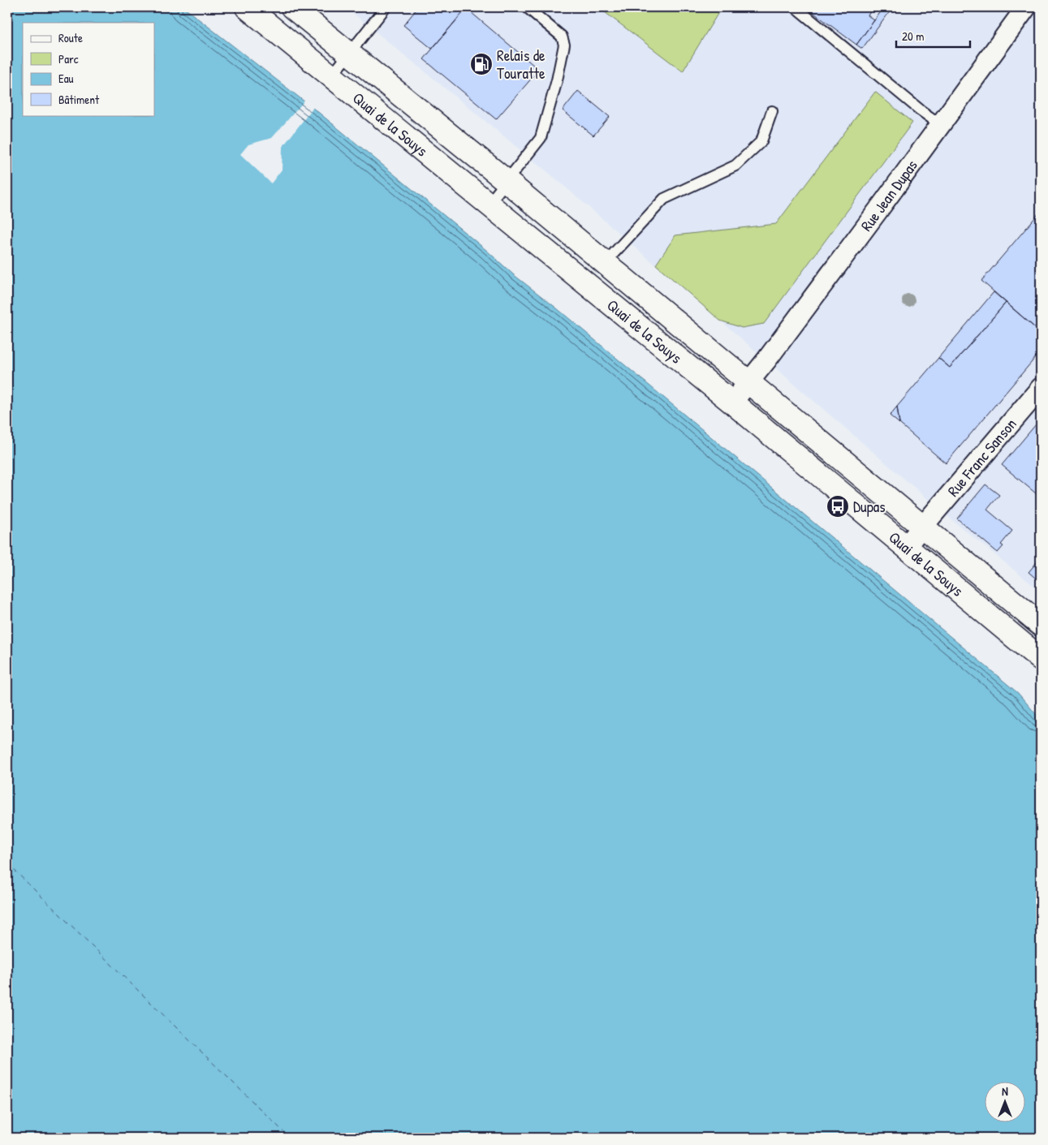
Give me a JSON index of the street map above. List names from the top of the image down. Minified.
{"streets":{"main road":["Quai de la Souys"],"street":["Rue Jean Dupas","Rue Franc Sanson"]},"crossings":[["Quai de la Souys","Rue Jean Dupas"],["Quai de la Souys","Rue Franc Sanson"]],"places":{"fuel station":["Relais de Touratte"],"bus stop":["Dupas"]},"legend":["Route","Parc","Eau","Bâtiment"],"scale_bar":"20 m","north":"top"}
